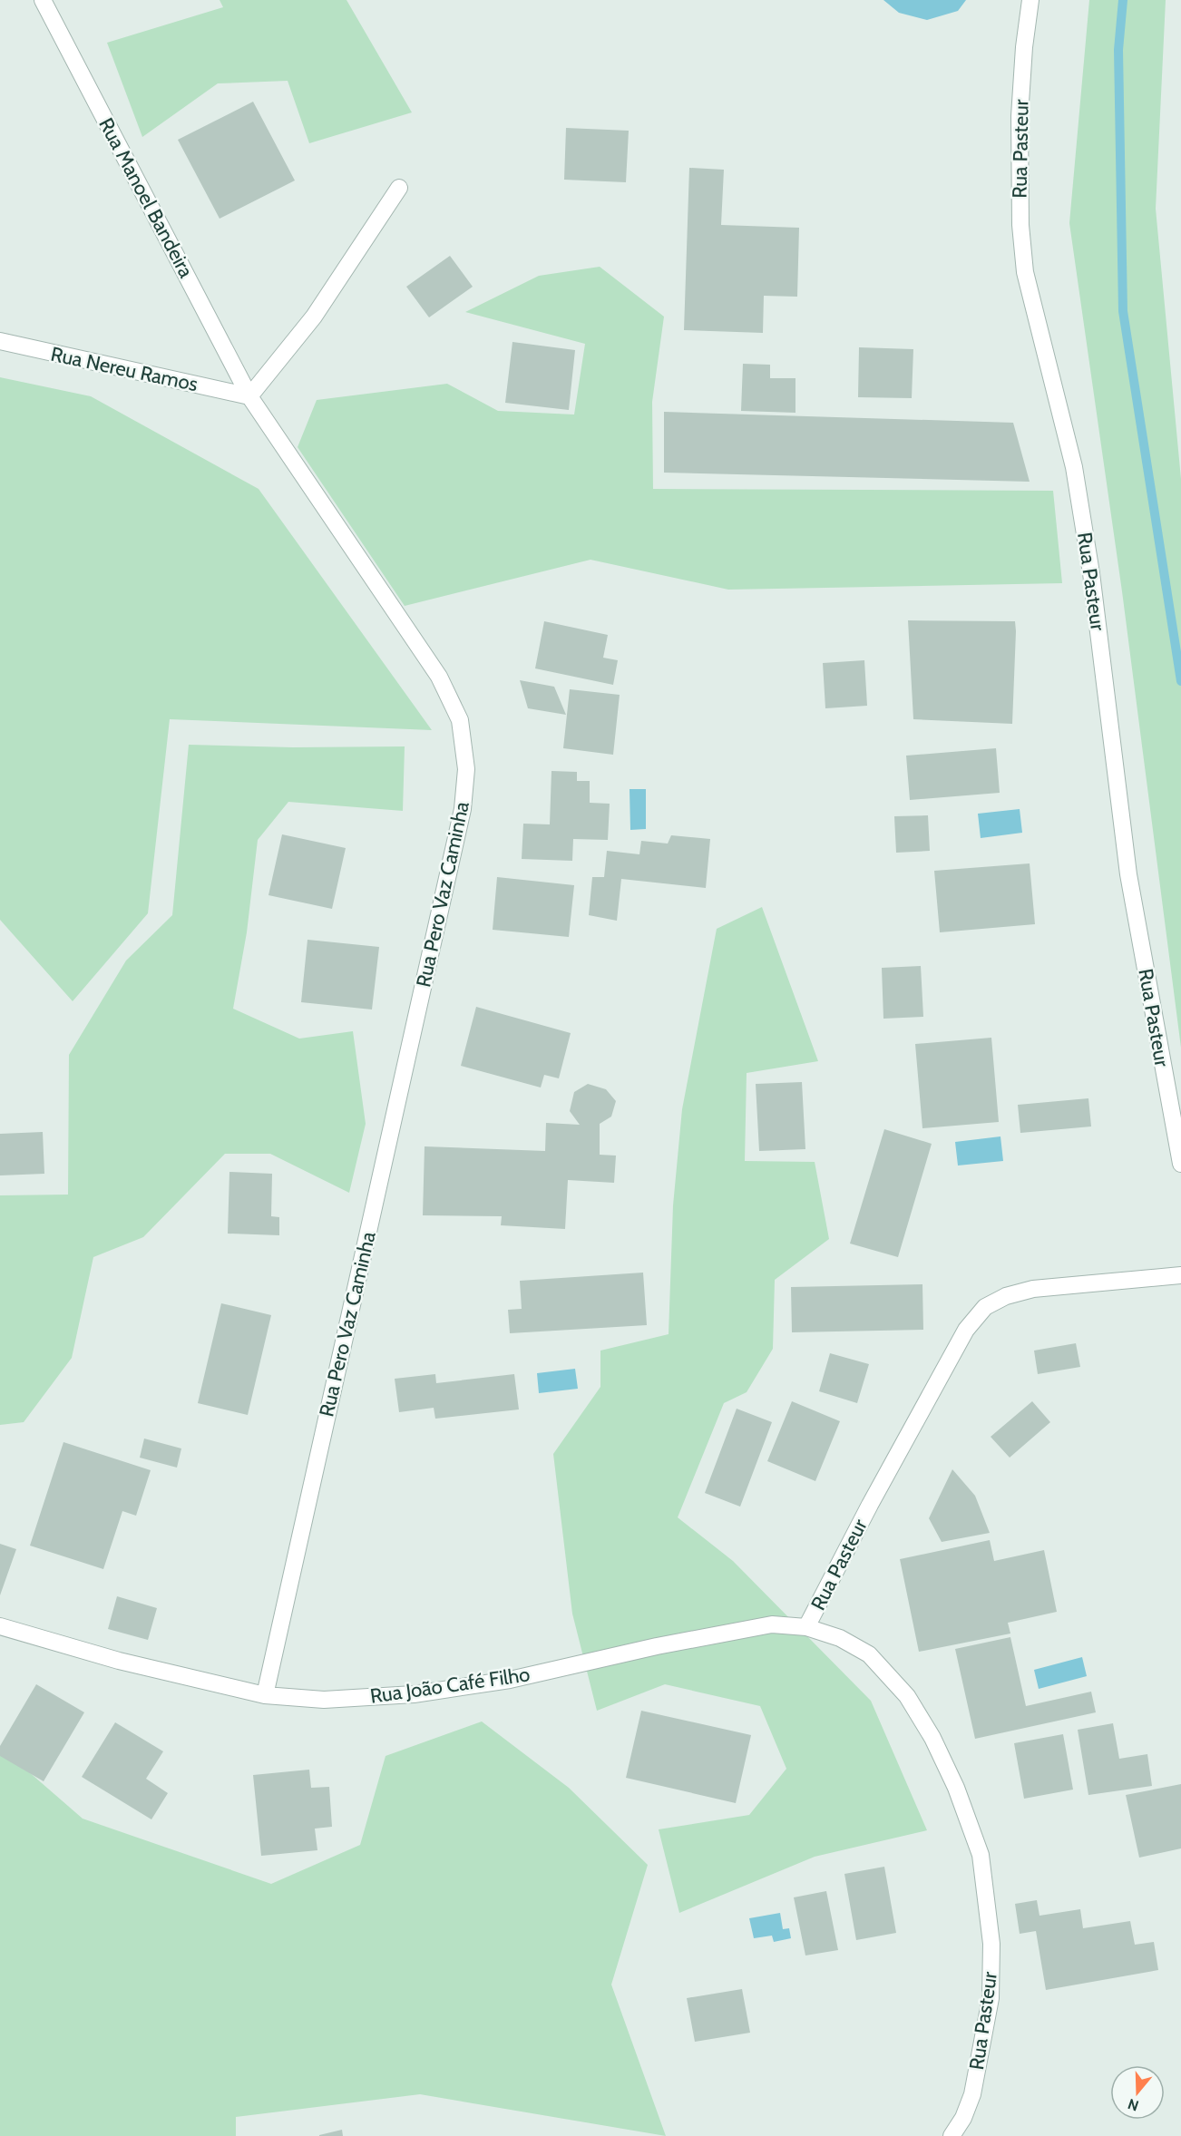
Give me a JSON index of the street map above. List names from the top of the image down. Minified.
{"streets":{"street":["Rua Pasteur","Rua Manoel Bandeira","Rua Nereu Ramos","Rua Pero Vaz Caminha","Rua João Café Filho"]},"crossings":[["Rua Pasteur","Rua João Café Filho"],["Rua Manoel Bandeira","Rua Nereu Ramos"],["Rua Manoel Bandeira","Rua Pero Vaz Caminha"],["Rua Nereu Ramos","Rua Pero Vaz Caminha"],["Rua Pero Vaz Caminha","Rua João Café Filho"]],"north":"bottom"}
